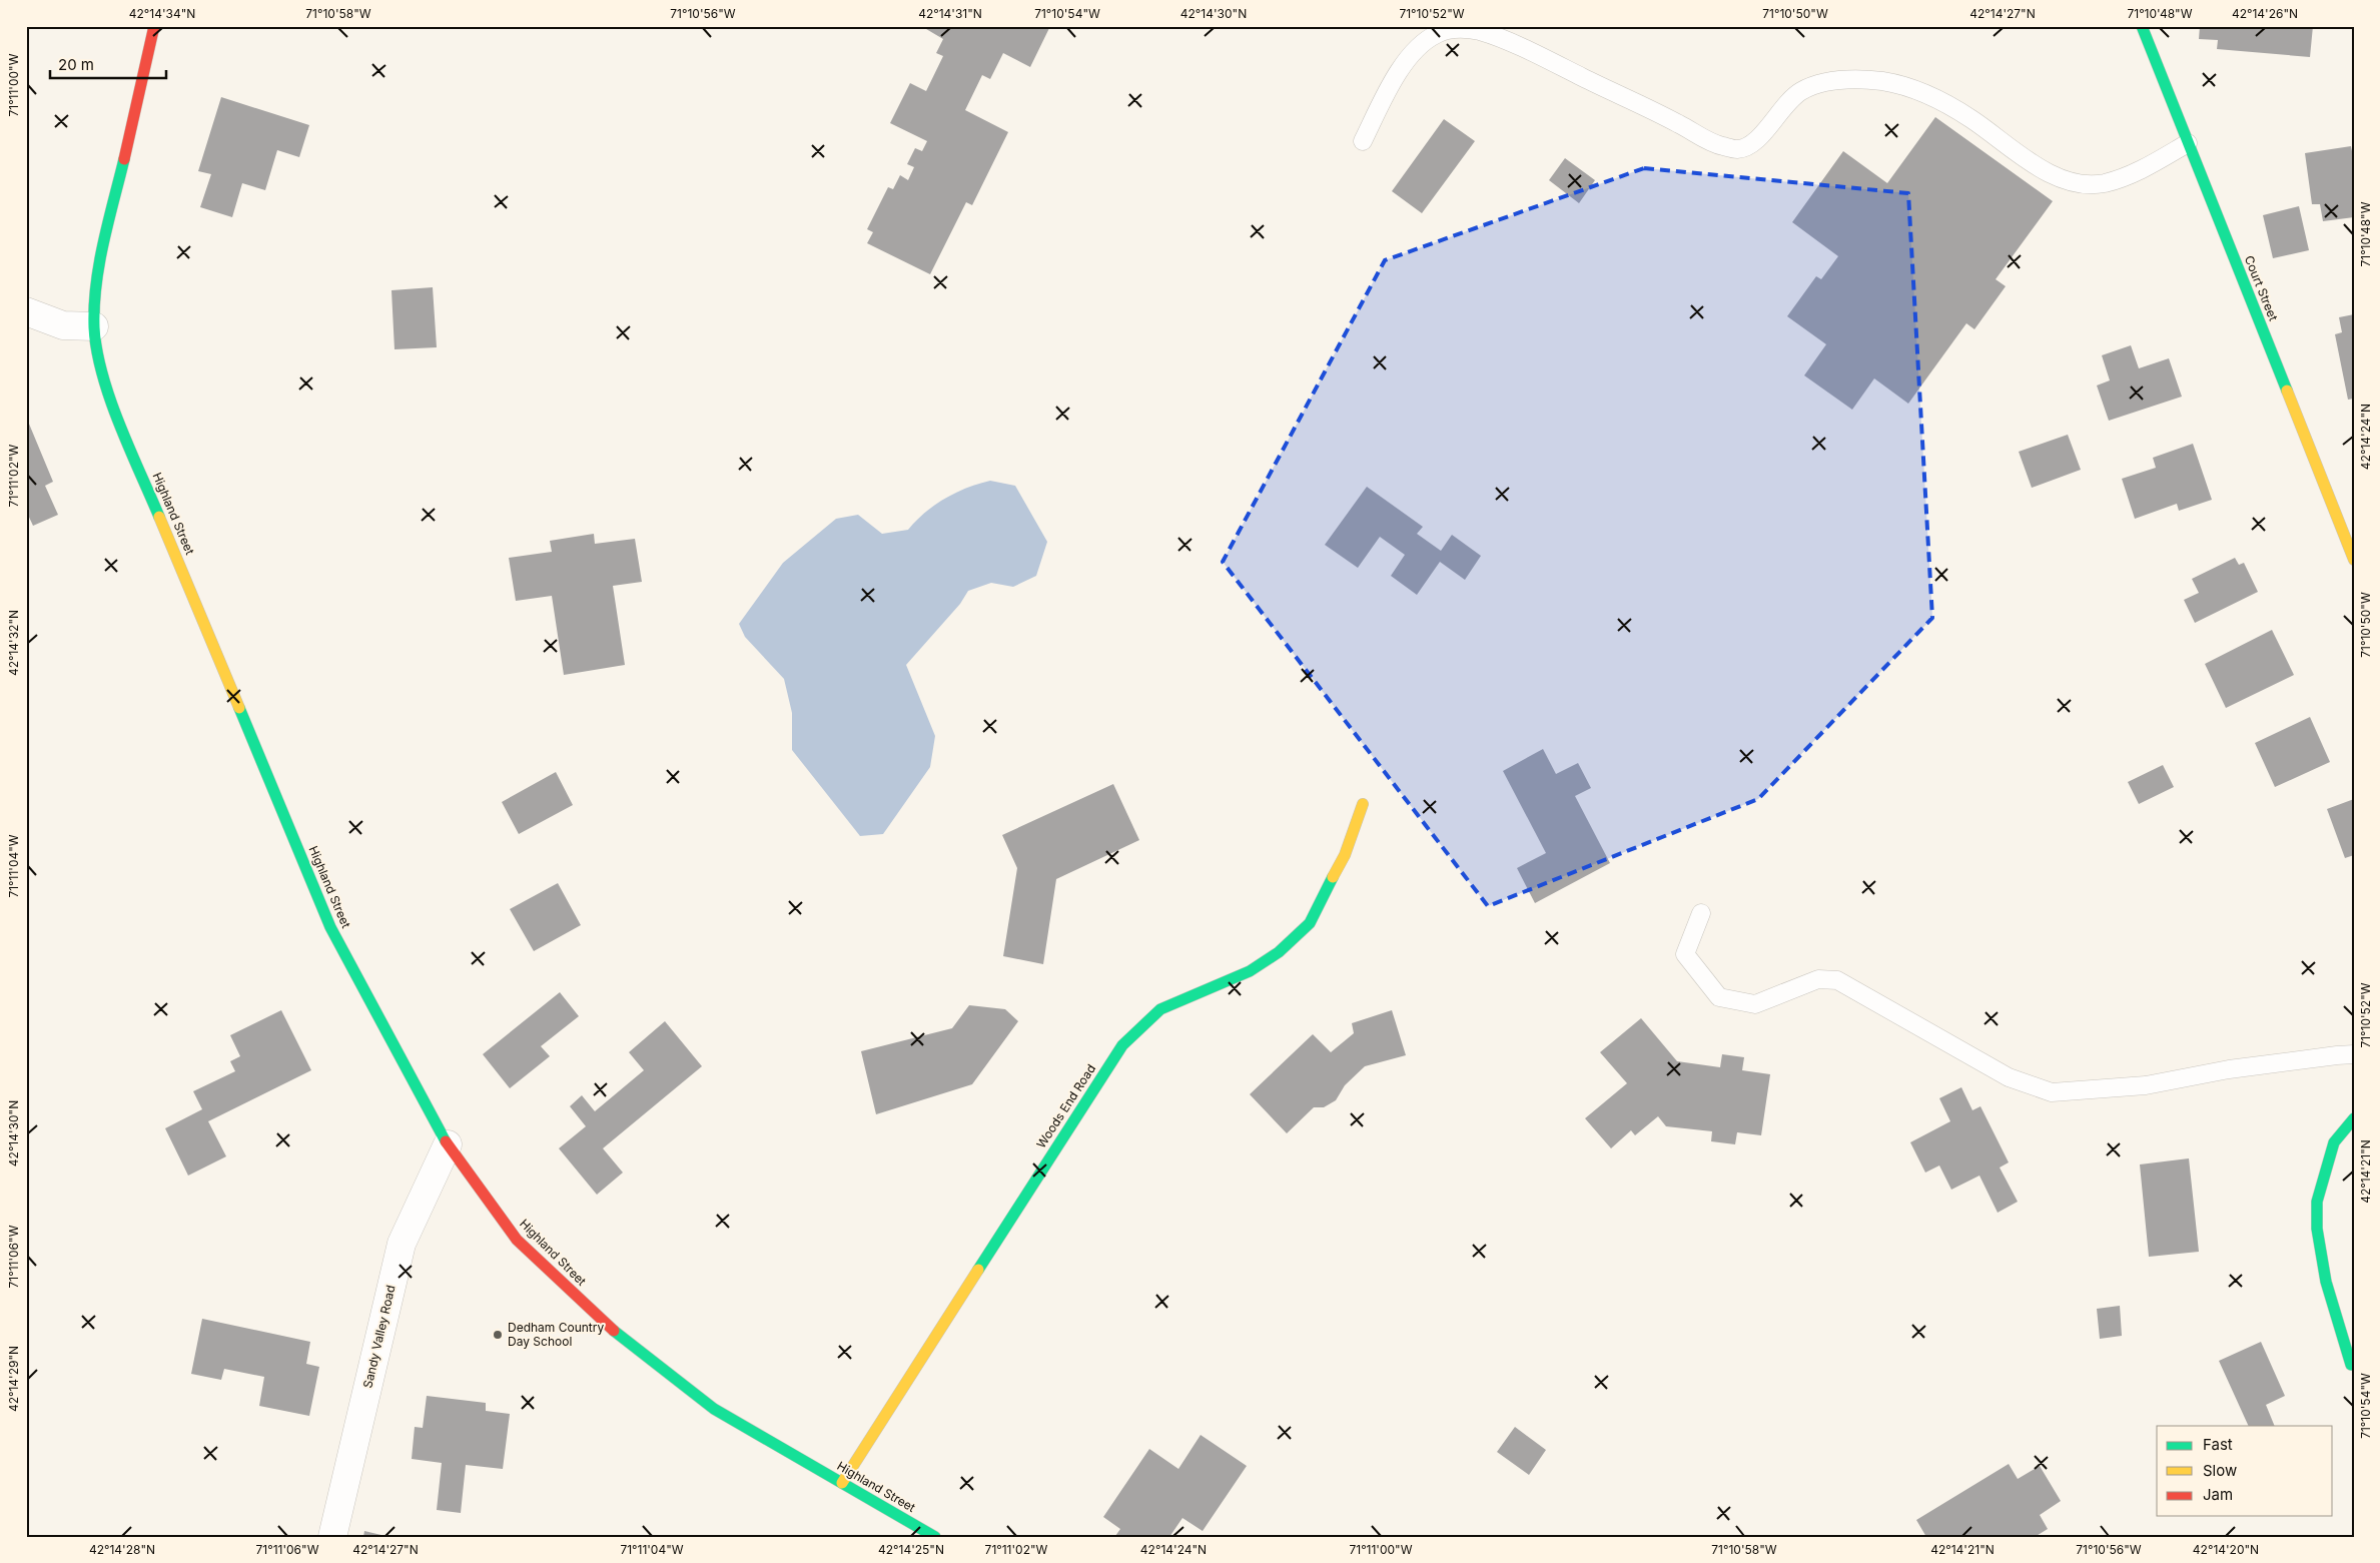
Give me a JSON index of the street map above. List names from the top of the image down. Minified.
{"streets":{"street":["Court Street","Highland Street","Woods End Road","Sandy Valley Road"]},"crossings":[["Highland Street","Woods End Road"],["Highland Street","Sandy Valley Road"]],"places":["Dedham Country Day School"],"legend":["Fast","Slow","Jam"],"scale_bar":"20 m","coordinates":["42°14'34\"N","71°10'58\"W","71°10'56\"W","42°14'31\"N","71°10'54\"W","42°14'30\"N","71°10'52\"W","71°10'50\"W","42°14'27\"N","71°10'48\"W","42°14'26\"N","71°11'00\"W","42°14'24\"N","71°11'02\"W","42°14'32\"N","71°11'04\"W","42°14'21\"N","71°11'06\"W","42°14'29\"N","42°14'28\"N","42°14'25\"N","42°14'20\"N"]}
